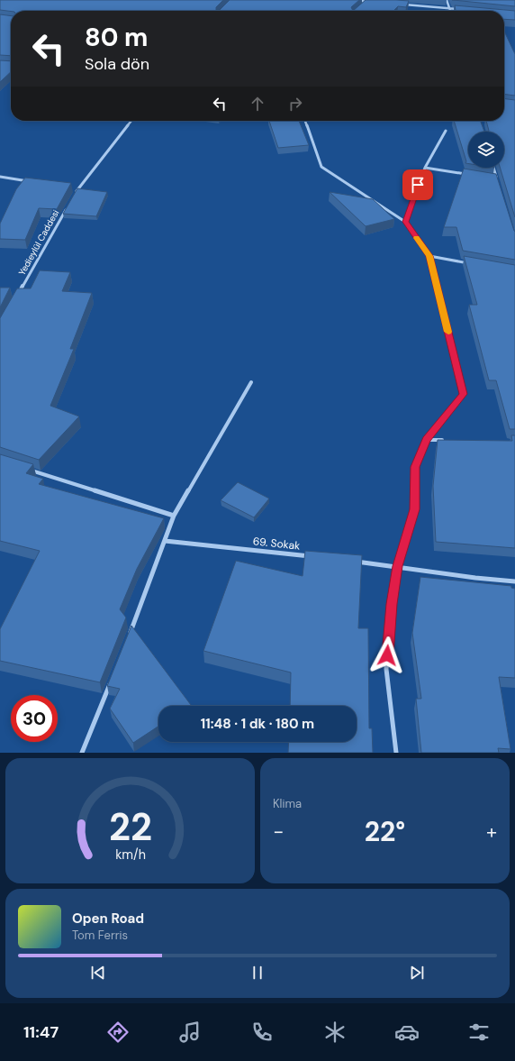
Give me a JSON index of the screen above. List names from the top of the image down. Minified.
{"streets":{"street":["Yedieylül Caddesi","69. Sokak"]},"page":{"turn":["80 m","Sola dön"],"limit":"30","trip":"11:48 · 1 dk · 180 m","tile":"Klima","heat":["−","22°","+"],"song":["Open Road","Tom Ferris"],"tabs":"11:47","gauge":["22","km/h"]}}
